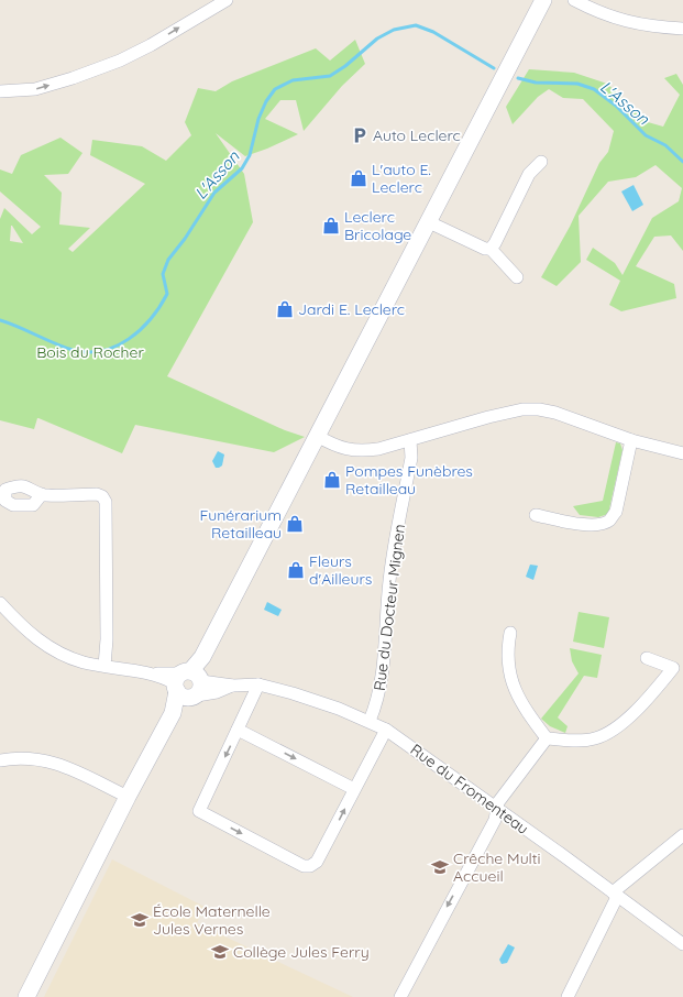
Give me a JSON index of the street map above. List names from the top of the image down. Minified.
{"streets":{"street":["Rue du Docteur Mignen","Rue du Fromenteau"]},"crossings":[["Rue du Docteur Mignen","Rue du Fromenteau"]],"water":["L'Asson"],"parks":["Bois du Rocher"],"places":{"parking":["Auto Leclerc"],"shop":["L'auto E. Leclerc","Leclerc Bricolage","Jardi E. Leclerc","Pompes Funèbres Retailleau","Funérarium Retailleau","Fleurs d'Ailleurs"],"school or university":["Crêche Multi Accueil","École Maternelle Jules Vernes","Collège Jules Ferry"]}}
